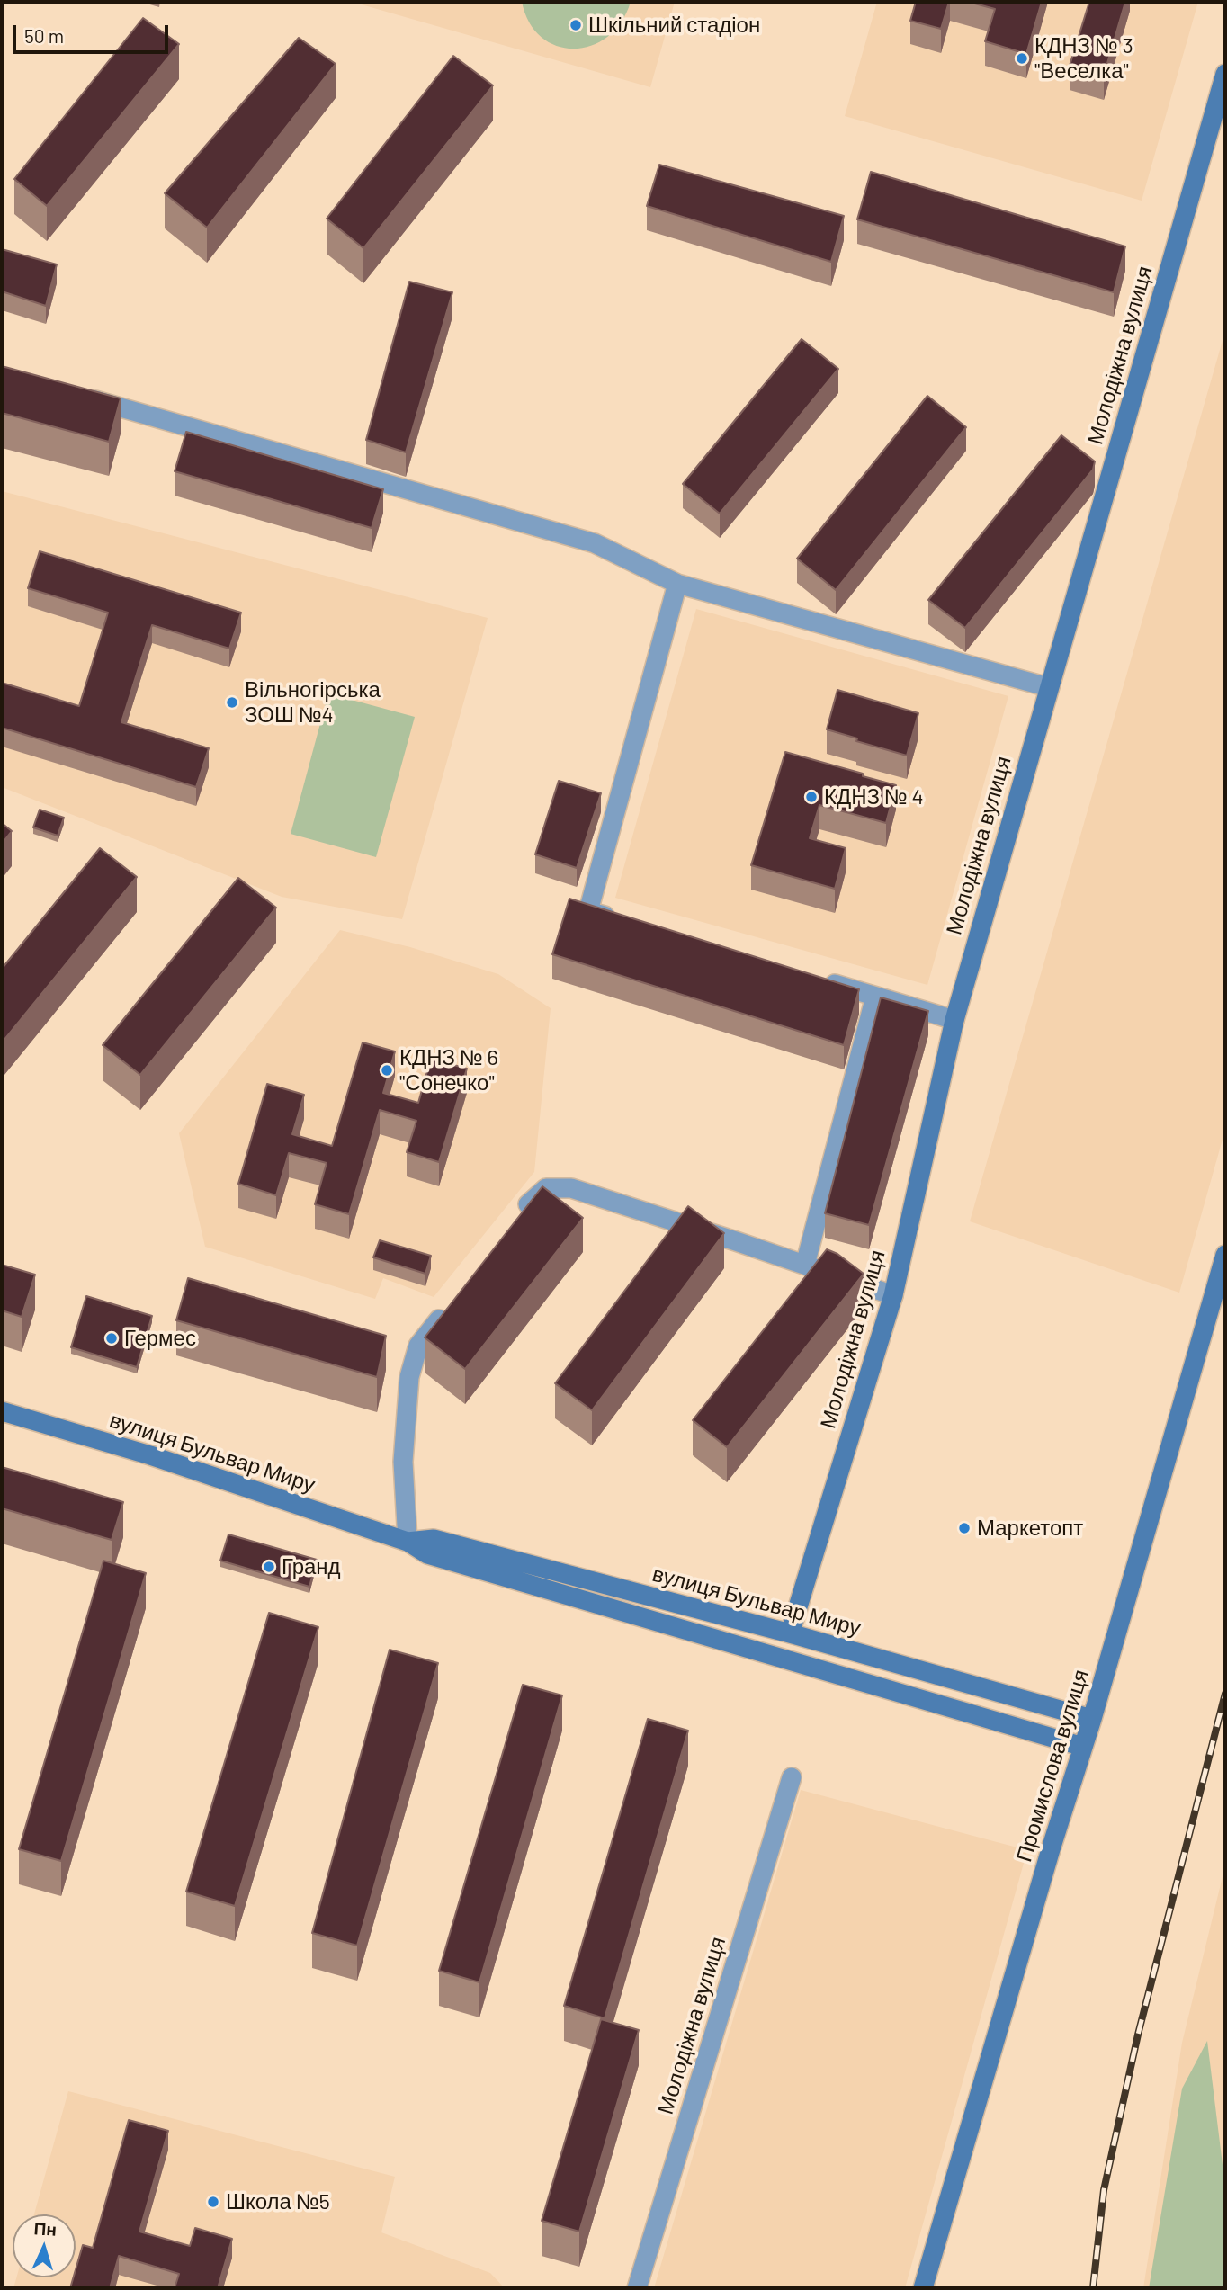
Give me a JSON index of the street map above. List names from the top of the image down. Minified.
{"streets":{"street":["Молодіжна вулиця","вулиця Бульвар Миру","Промислова вулиця"]},"crossings":[["Молодіжна вулиця","вулиця Бульвар Миру"],["вулиця Бульвар Миру","Промислова вулиця"]],"places":["Шкільний стадіон","КДНЗ № 3 \"Веселка\"","Вільногірська ЗОШ №4","КДНЗ № 4","КДНЗ № 6 \"Сонечко\"","Гермес","Маркетопт","Гранд","Школа №5"],"scale_bar":"50 m","north":"top"}
